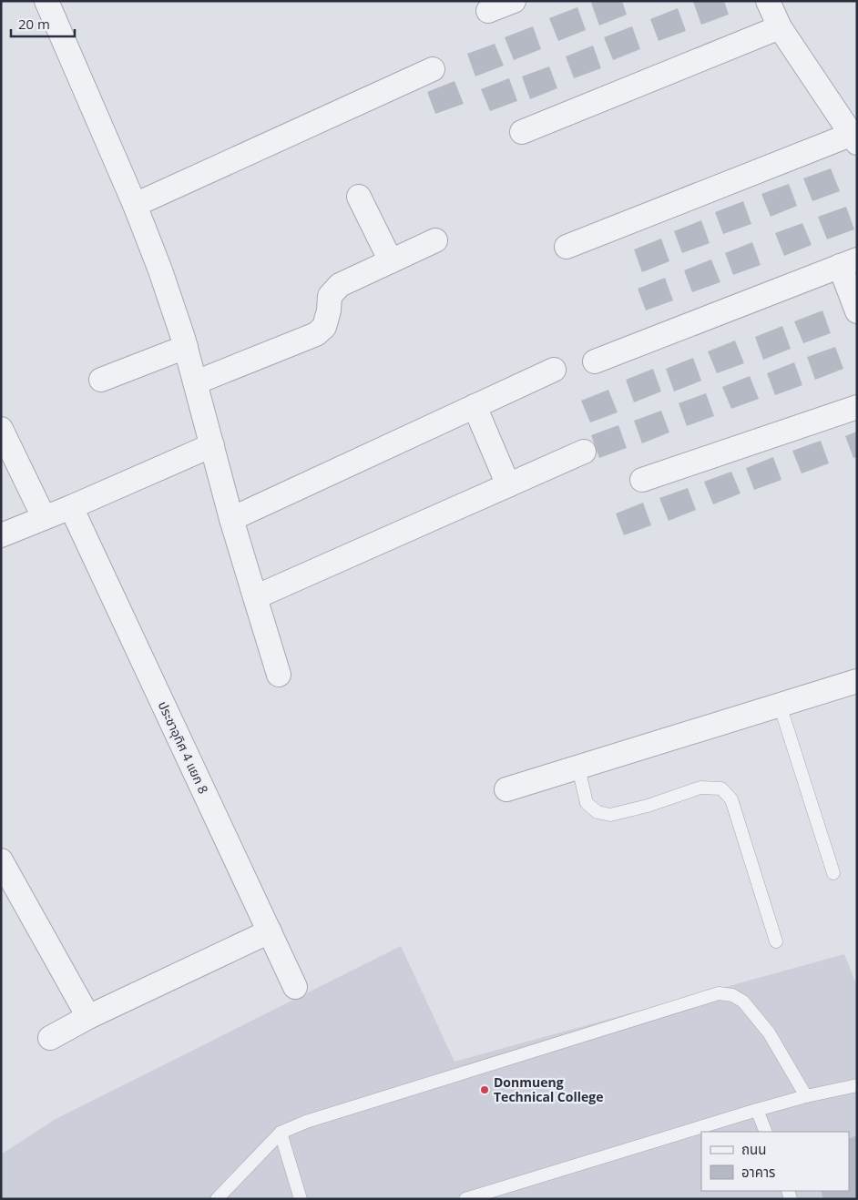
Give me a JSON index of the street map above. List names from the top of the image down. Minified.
{"streets":{"street":["ประชาอุทิศ 4 แยก 8"]},"places":["Donmueng Technical College"],"legend":["ถนน","อาคาร"],"scale_bar":"20 m"}
